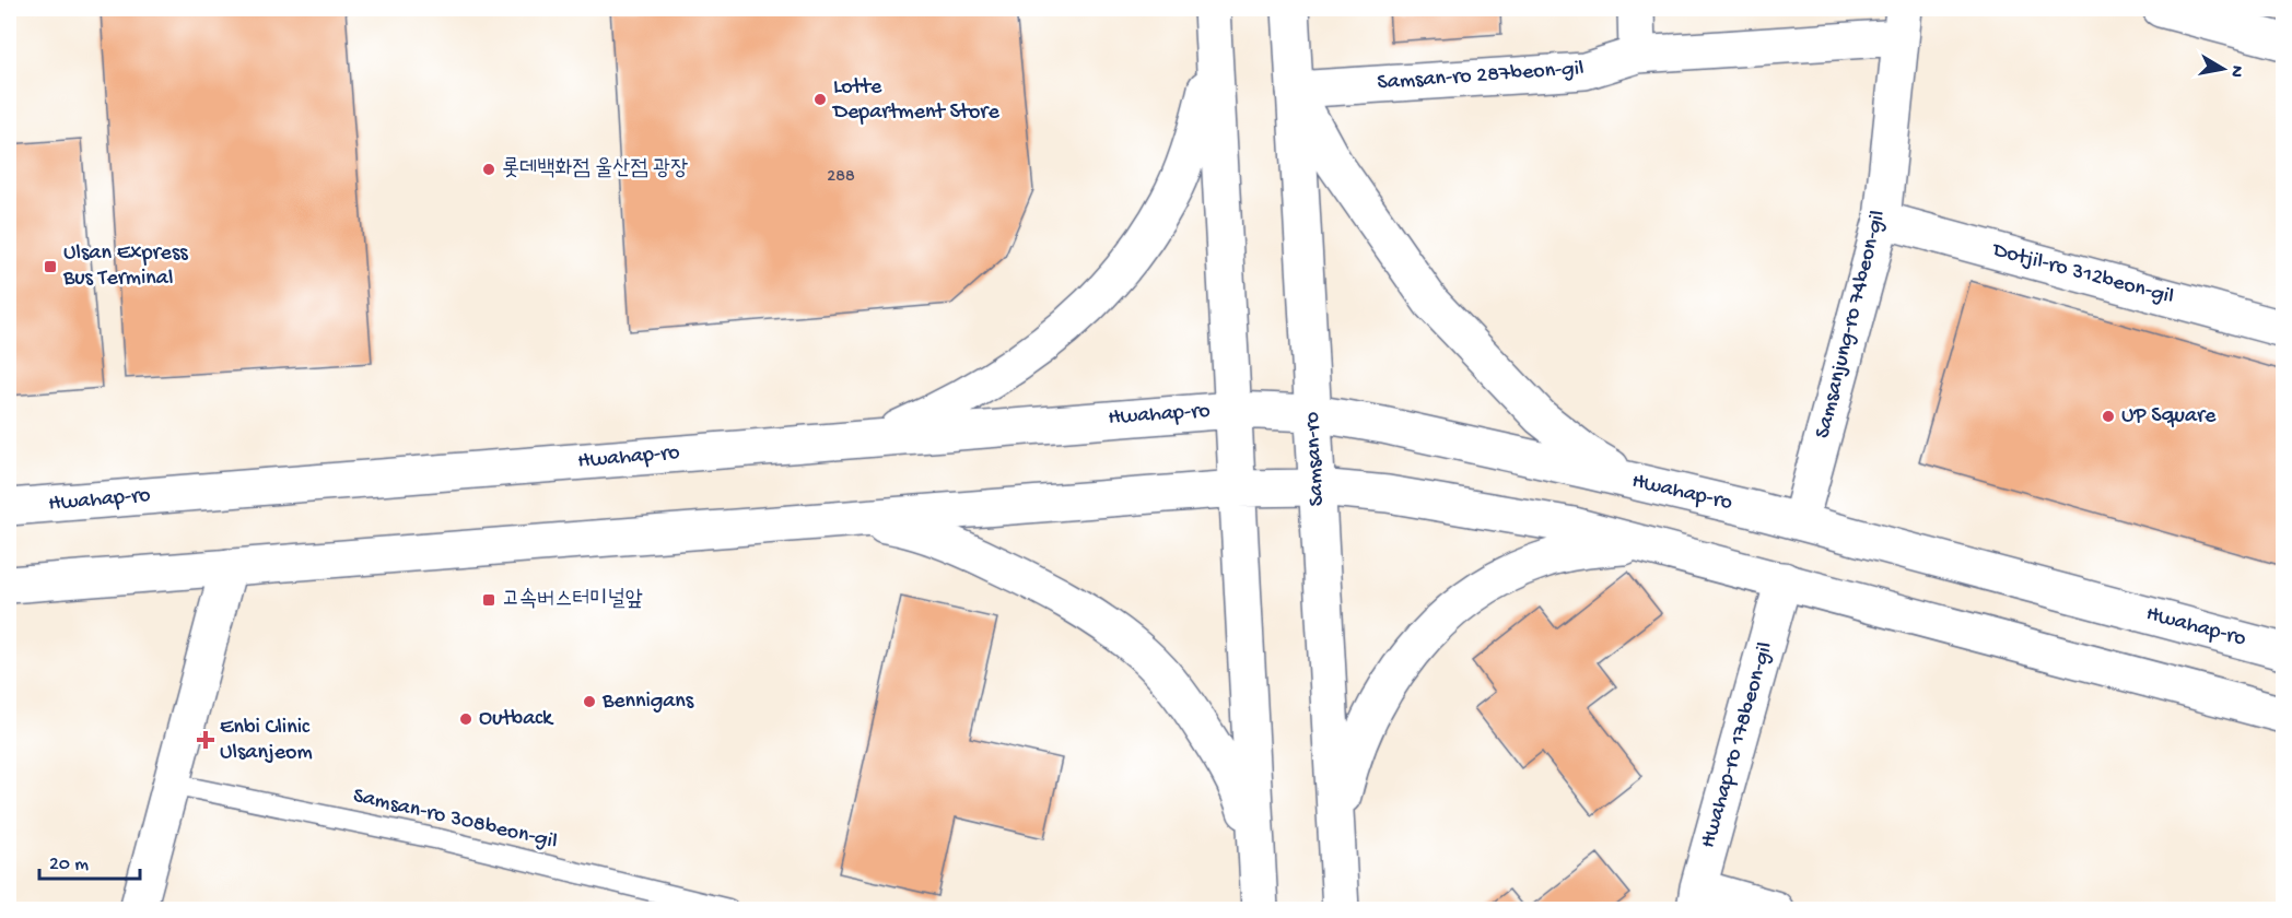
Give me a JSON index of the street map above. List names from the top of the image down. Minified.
{"streets":{"main road":["Samsan-ro 287beon-gil","Dotjil-ro 312beon-gil","Samsanjung-ro 74beon-gil","Hwahap-ro","Samsan-ro","Hwahap-ro 178beon-gil"],"lane":["Samsan-ro 308beon-gil"]},"crossings":[["Samsan-ro 287beon-gil","Samsanjung-ro 74beon-gil"],["Samsan-ro 287beon-gil","Samsan-ro"],["Dotjil-ro 312beon-gil","Samsanjung-ro 74beon-gil"],["Samsanjung-ro 74beon-gil","Hwahap-ro"],["Hwahap-ro","Samsan-ro"]],"places":{"other":["Lotte Department Store","롯데백화점 울산점 광장","UP Square","Bennigans","Outback"],"transit":["Ulsan Express Bus Terminal","고속버스터미널앞"],"health":["Enbi Clinic Ulsanjeom"]},"house_numbers":["288"],"scale_bar":"20 m","north":"right"}
